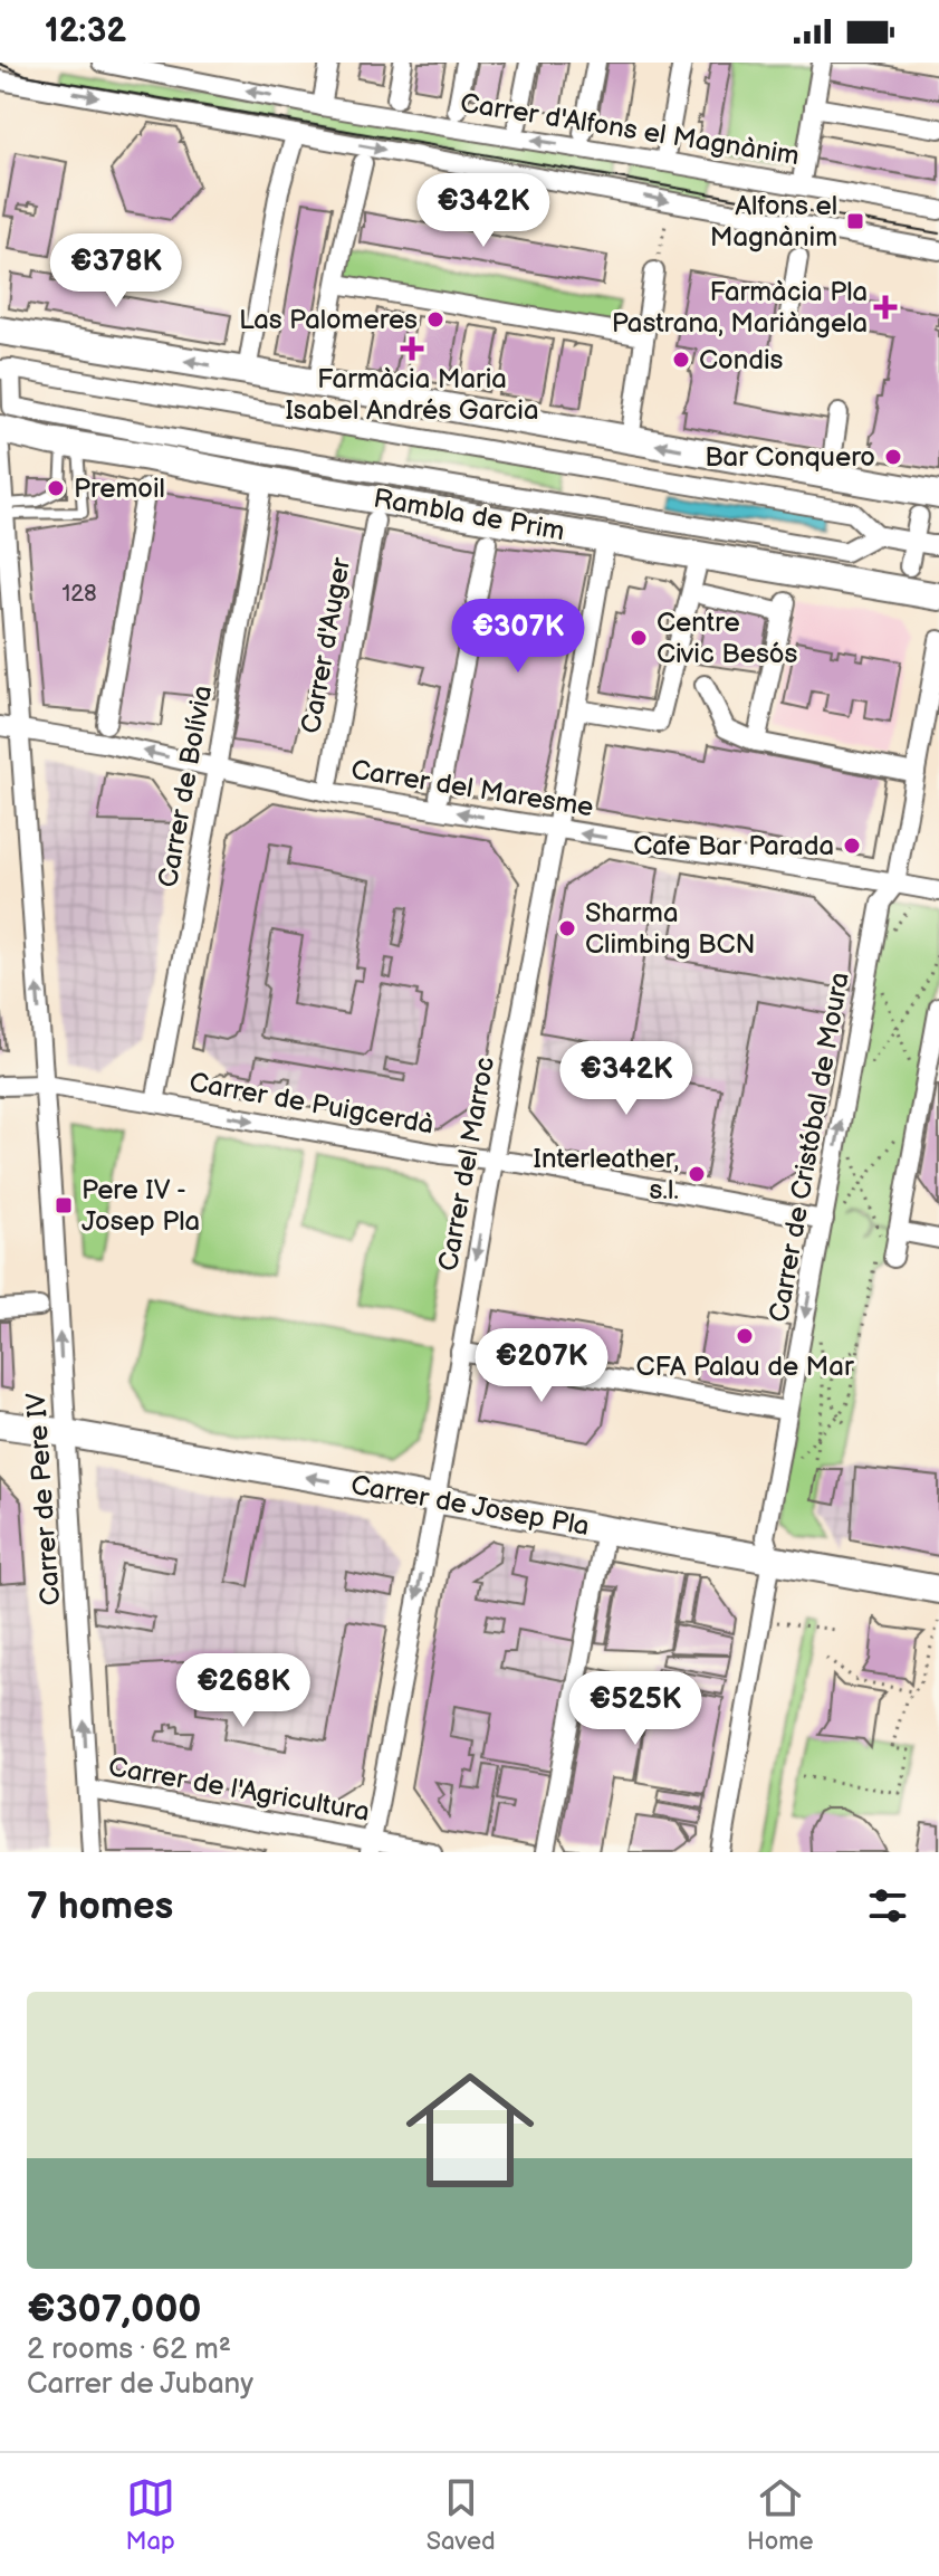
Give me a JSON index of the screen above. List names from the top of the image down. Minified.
{"streets":{"main road":["Rambla de Prim","Carrer de Josep Pla"],"street":["Carrer d'Alfons el Magnànim","Carrer d'Auger","Carrer de Bolívia","Carrer del Maresme","Carrer de Puigcerdà","Carrer de Cristóbal de Moura","Carrer del Marroc","Carrer de Pere IV","Carrer de l'Agricultura"]},"crossings":[["Rambla de Prim","Carrer de Bolívia"],["Rambla de Prim","Carrer del Marroc"],["Carrer de Bolívia","Carrer del Maresme"],["Carrer de Bolívia","Carrer de Puigcerdà"],["Carrer del Maresme","Carrer de Cristóbal de Moura"],["Carrer del Maresme","Carrer del Marroc"],["Carrer del Maresme","Carrer de Pere IV"],["Carrer de Puigcerdà","Carrer de Cristóbal de Moura"],["Carrer de Puigcerdà","Carrer del Marroc"],["Carrer de Puigcerdà","Carrer de Pere IV"],["Carrer de Cristóbal de Moura","Carrer de Josep Pla"],["Carrer del Marroc","Carrer de Josep Pla"],["Carrer del Marroc","Carrer de l'Agricultura"],["Carrer de Pere IV","Carrer de Josep Pla"],["Carrer de Pere IV","Carrer de l'Agricultura"]],"one_way":["Carrer del Maresme","Carrer de Puigcerdà","Carrer del Marroc","Carrer de Pere IV","Carrer de Josep Pla"],"places":{"transit":["Alfons el Magnànim","Pere IV - Josep Pla"],"health":["Farmàcia Pla Pastrana, Mariàngela","Farmàcia Maria Isabel Andrés Garcia"],"other":["Las Palomeres","Condis","Bar Conquero","Premoil","Centre Civic Besós","Cafe Bar Parada","Sharma Climbing BCN","Interleather, s.l.","CFA Palau de Mar"]},"house_numbers":["128"],"page":{"status":"12:32","price":["€342K","€378K","€307K","€342K","€207K","€268K","€525K"],"heading":"7 homes","list":[{"name":"€307,000","note":"2 rooms · 62 m² · Carrer de Jubany"}],"tabs":["Map","Saved","Home"]}}
